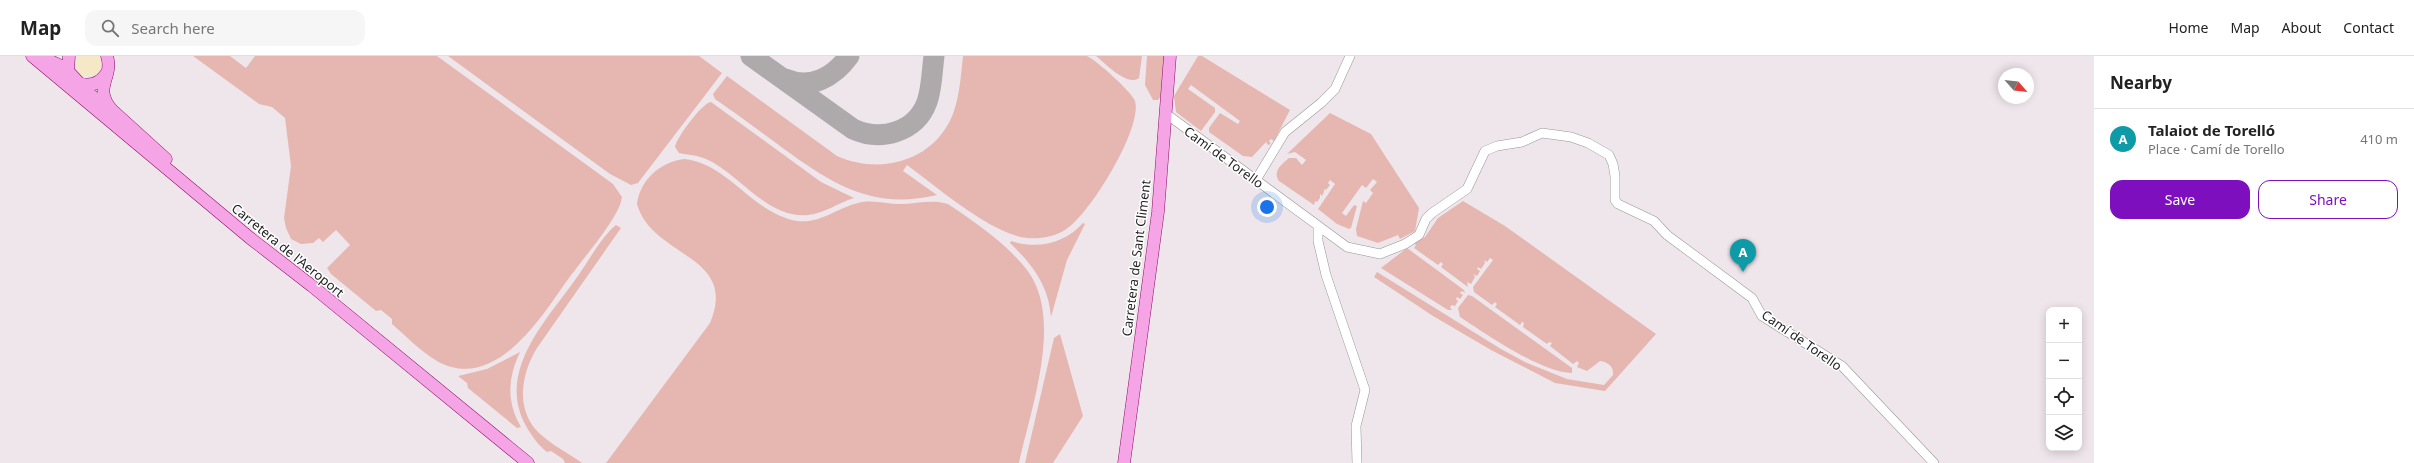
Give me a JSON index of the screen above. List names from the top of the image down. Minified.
{"streets":{"main road":["Carretera de l'Aeroport","Carretera de Sant Climent"],"street":["Camí de Torello"]},"crossings":[["Camí de Torello","Carretera de Sant Climent"]],"north":"bottom right","page":{"header":"Map","search":"Search here","nav":["Home","Map","About","Contact"],"heading":"Nearby","list":[{"mark":"A","name":"Talaiot de Torelló","note":"Place · Camí de Torello","value":"410 m"}],"buttons":["Save","Share"],"pins":"A","map_buttons":["+","−"]}}
